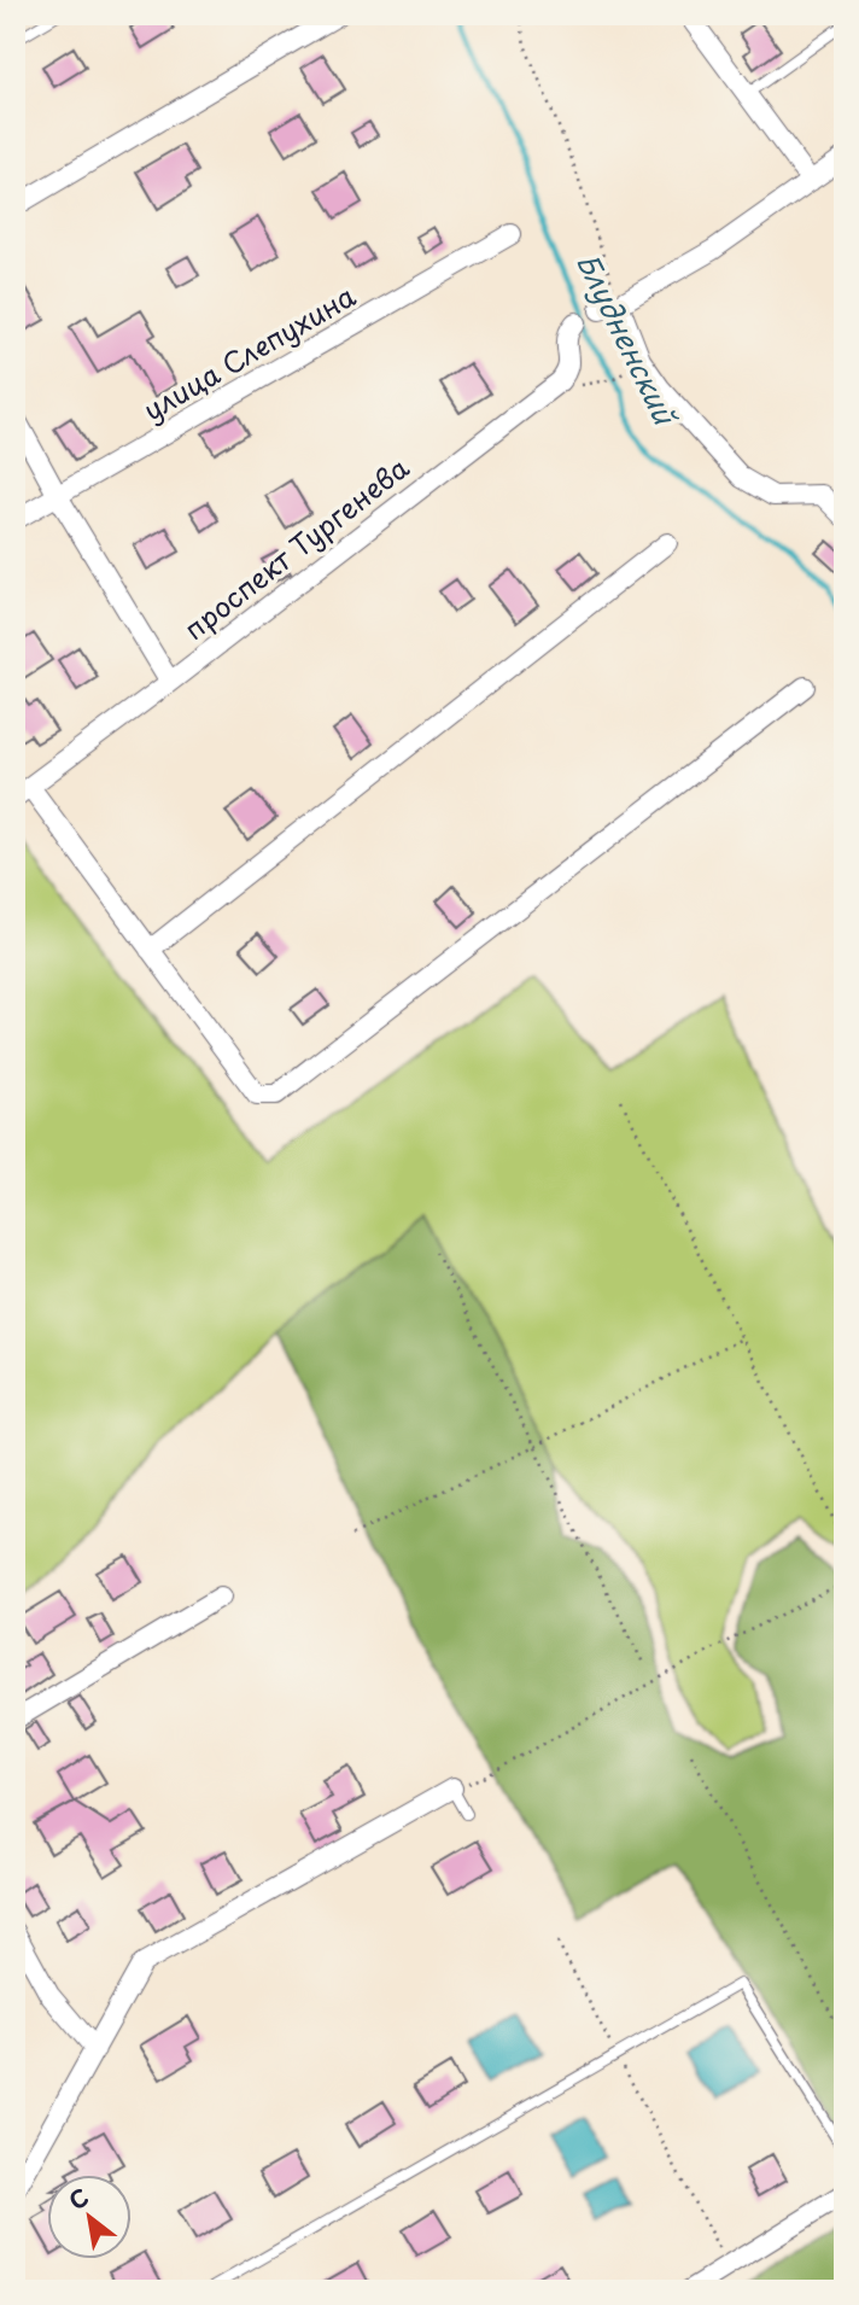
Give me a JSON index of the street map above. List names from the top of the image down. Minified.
{"streets":{"street":["улица Слепухина","проспект Тургенева"]},"water":["Блудненский"],"north":"top left"}
